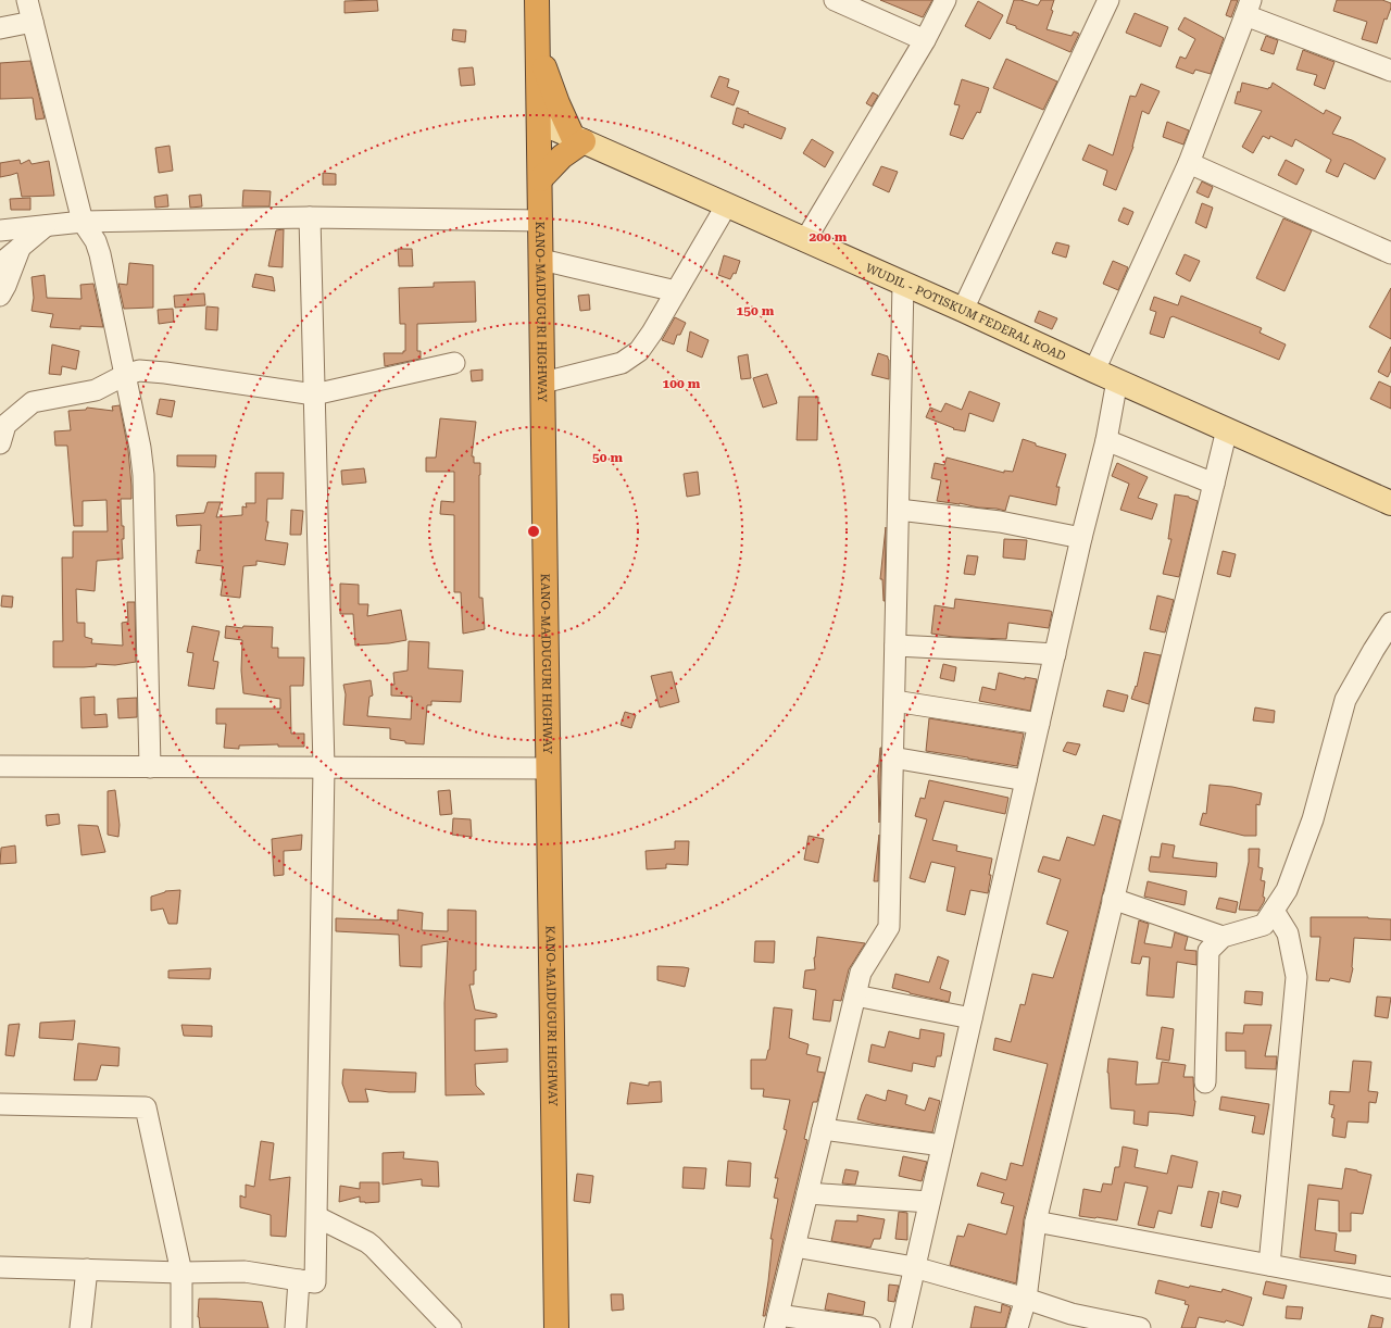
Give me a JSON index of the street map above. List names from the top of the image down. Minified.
{"streets":{"highway":["KANO-MAIDUGURI HIGHWAY"],"main road":["WUDIL - POTISKUM FEDERAL ROAD"]},"crossings":[["KANO-MAIDUGURI HIGHWAY","WUDIL - POTISKUM FEDERAL ROAD"]],"rings":["200 m","150 m","100 m","50 m"]}
